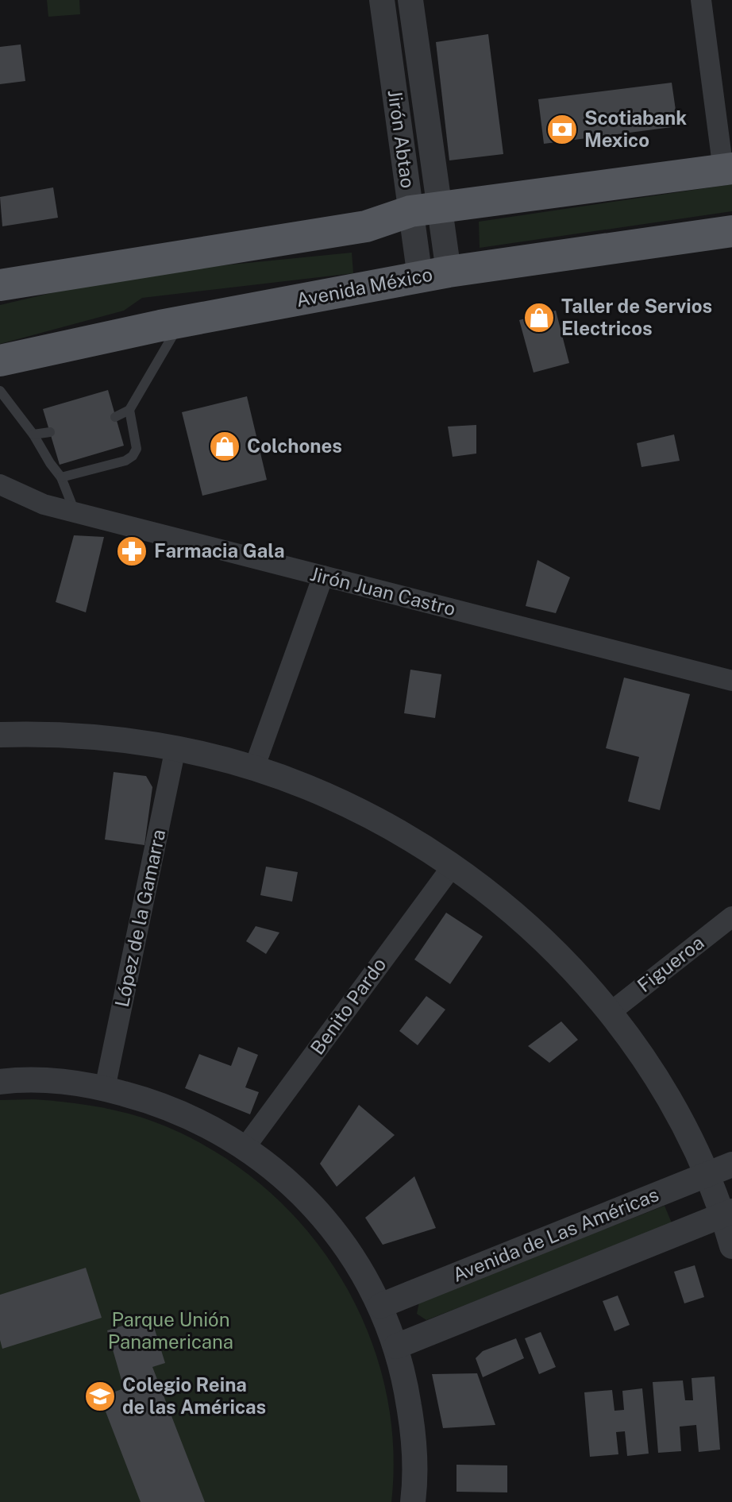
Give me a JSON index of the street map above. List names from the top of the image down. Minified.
{"streets":{"main road":["Avenida México"],"street":["Jirón Abtao","Jirón Juan Castro","López de la Gamarra","Figueroa","Benito Pardo","Avenida de Las Américas"]},"crossings":[["Jirón Abtao","Avenida México"]],"parks":["Parque Unión Panamericana"],"places":{"bank":["Scotiabank Mexico"],"shop":["Taller de Servios Electricos","Colchones"],"pharmacy":["Farmacia Gala"],"school or university":["Colegio Reina de las Américas"]}}
